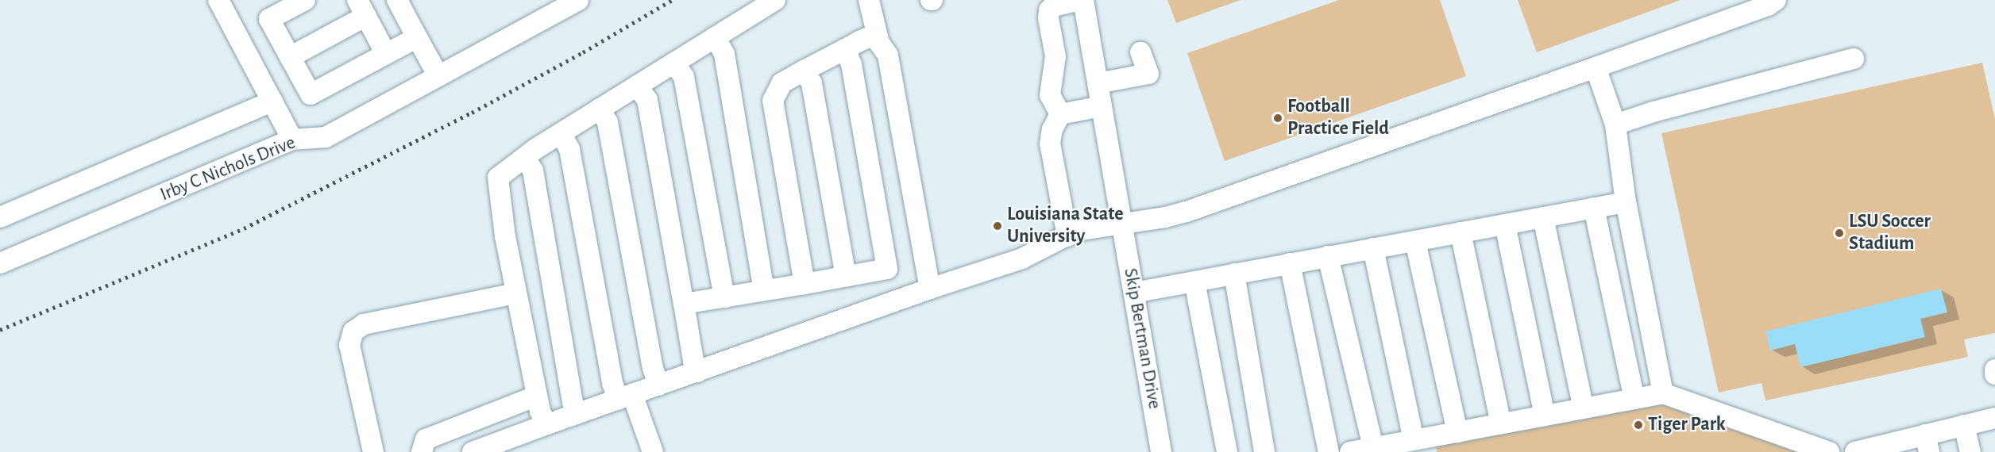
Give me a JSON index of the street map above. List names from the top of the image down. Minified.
{"streets":{"street":["Irby C Nichols Drive","Skip Bertman Drive"]},"places":["Football Practice Field","Louisiana State University","LSU Soccer Stadium","Tiger Park"]}
